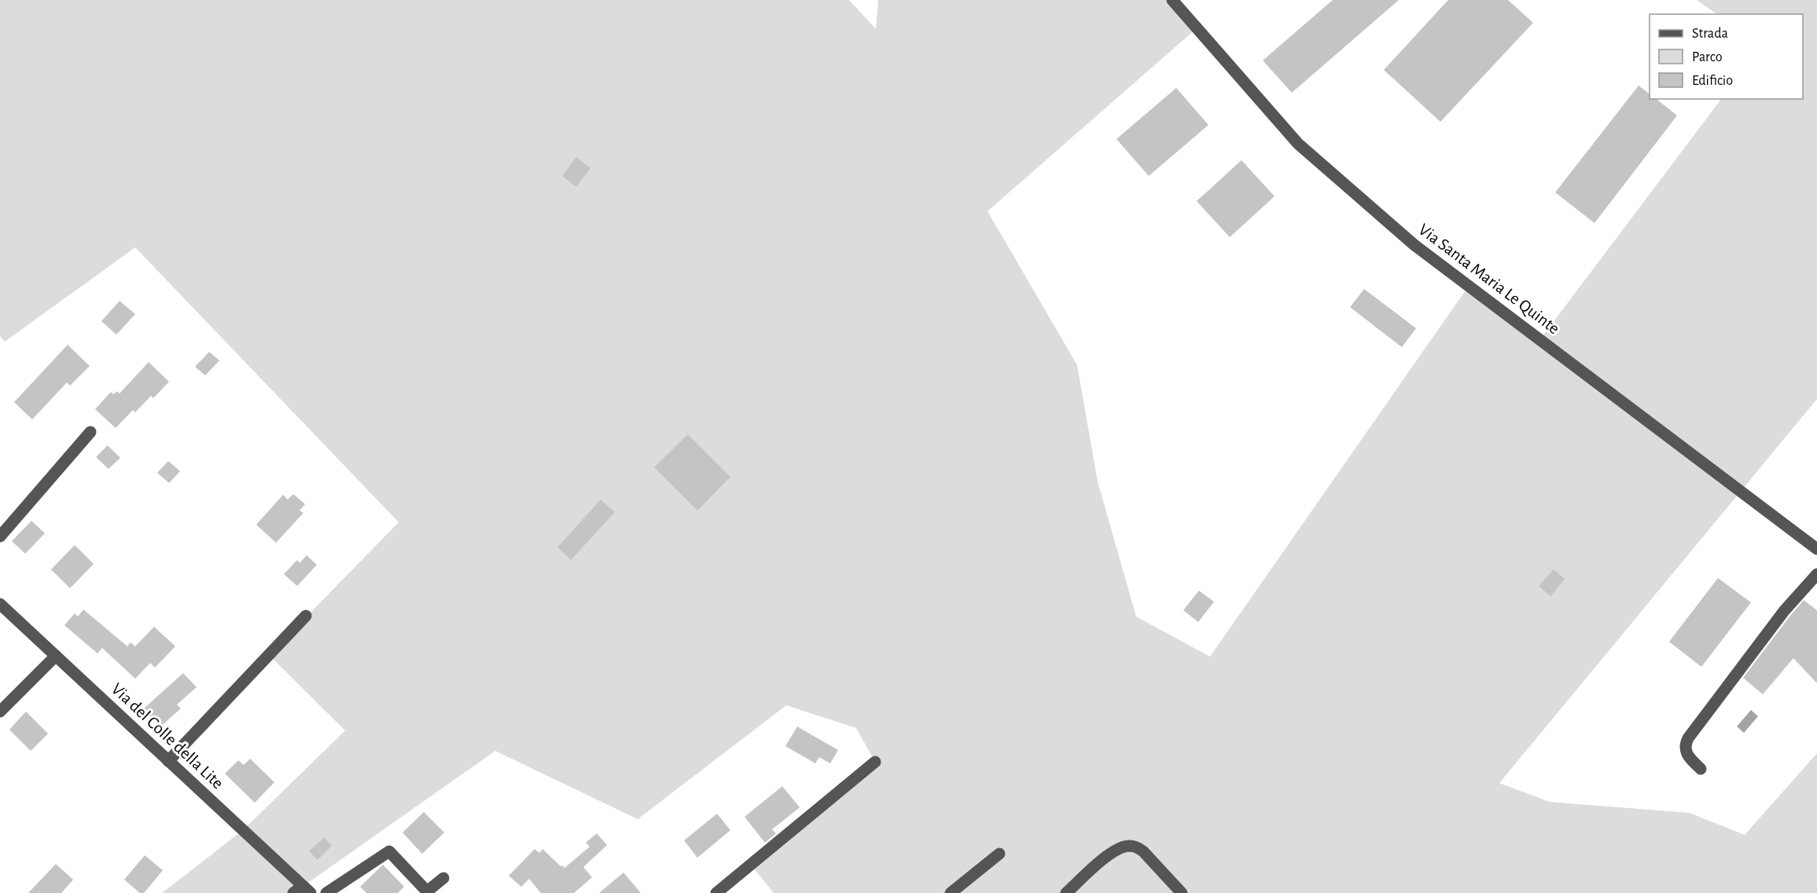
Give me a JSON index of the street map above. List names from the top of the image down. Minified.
{"streets":{"street":["Via Santa Maria Le Quinte","Via del Colle della Lite"]},"legend":["Strada","Parco","Edificio"]}
